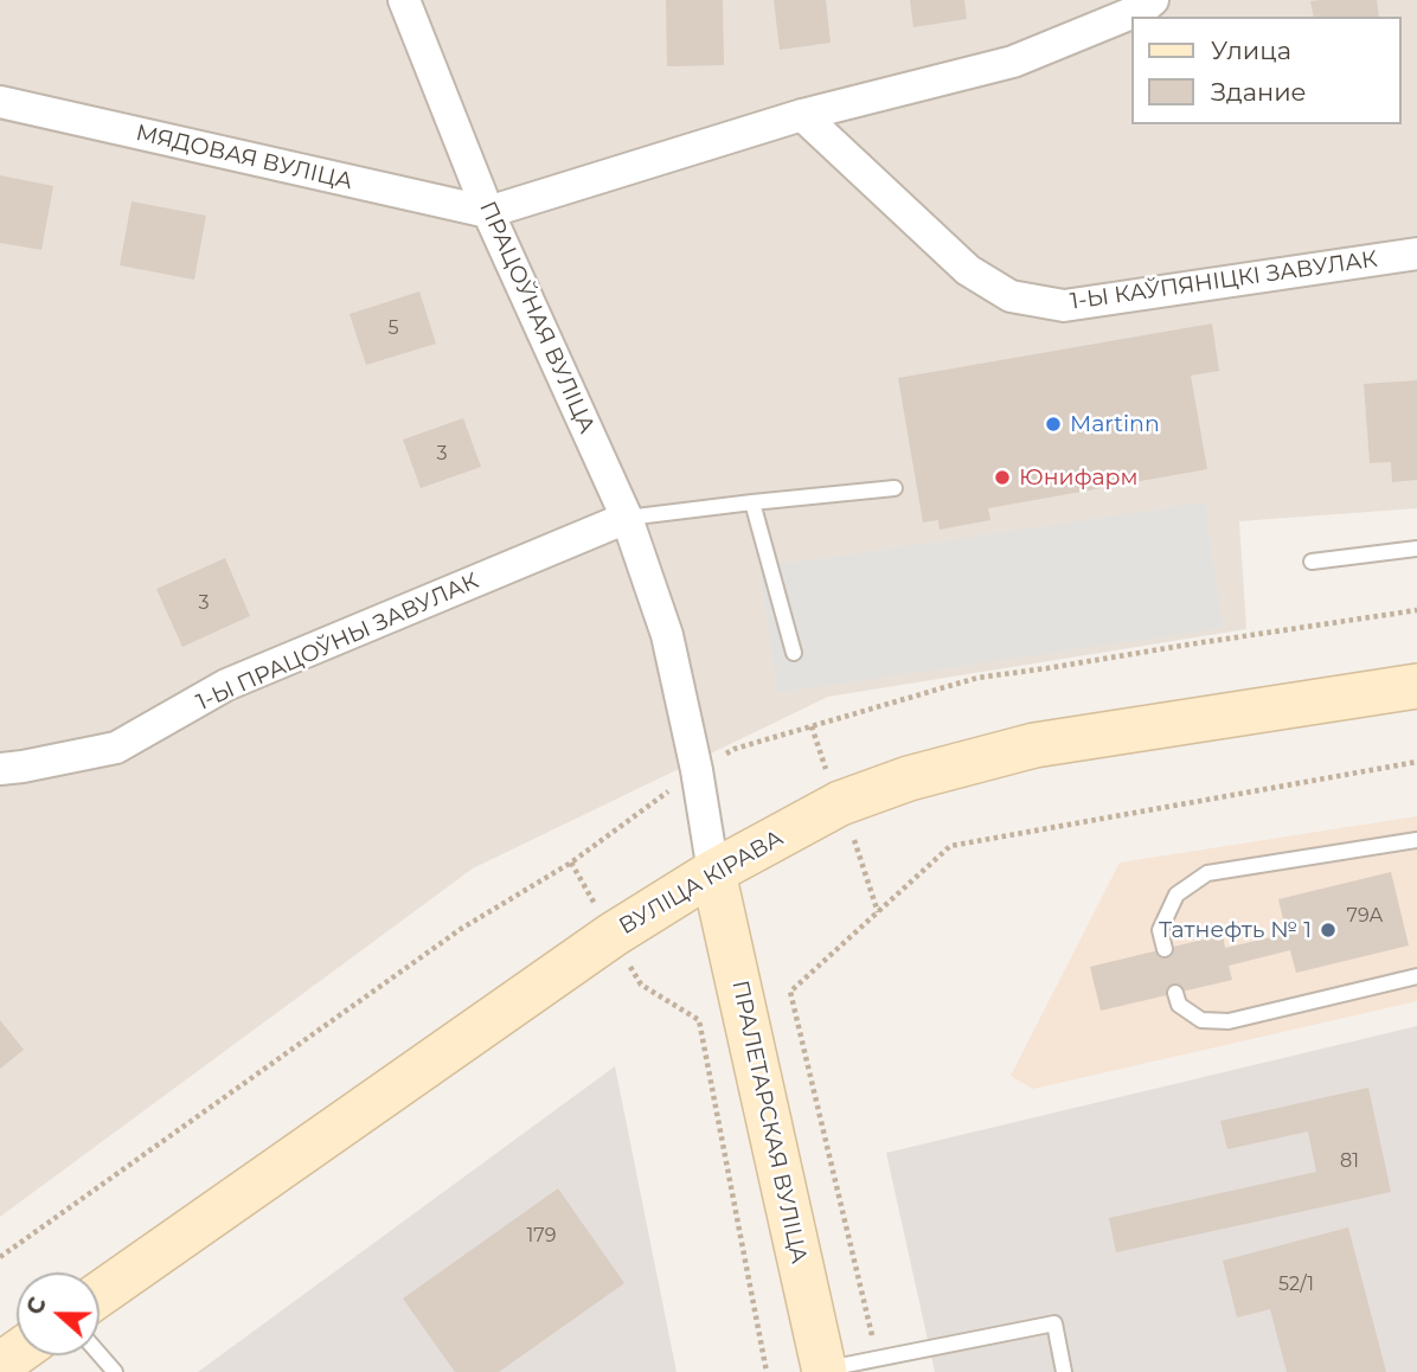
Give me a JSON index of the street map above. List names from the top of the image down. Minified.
{"streets":{"main road":["ВУЛІЦА КІРАВА","ПРАЛЕТАРСКАЯ ВУЛІЦА"],"street":["МЯДОВАЯ ВУЛІЦА","1-Ы КАЎПЯНІЦКІ ЗАВУЛАК","ПРАЦОЎНАЯ ВУЛІЦА","1-Ы ПРАЦОЎНЫ ЗАВУЛАК"]},"crossings":[["МЯДОВАЯ ВУЛІЦА","ПРАЦОЎНАЯ ВУЛІЦА"],["ПРАЦОЎНАЯ ВУЛІЦА","1-Ы ПРАЦОЎНЫ ЗАВУЛАК"],["ПРАЦОЎНАЯ ВУЛІЦА","ВУЛІЦА КІРАВА"],["ПРАЦОЎНАЯ ВУЛІЦА","ПРАЛЕТАРСКАЯ ВУЛІЦА"],["ВУЛІЦА КІРАВА","ПРАЛЕТАРСКАЯ ВУЛІЦА"]],"places":["Martinn","Юнифарм","Татнефть № 1"],"house_numbers":["5","3","3","79А","81","179","52/1"],"legend":["Улица","Здание"],"north":"left"}
